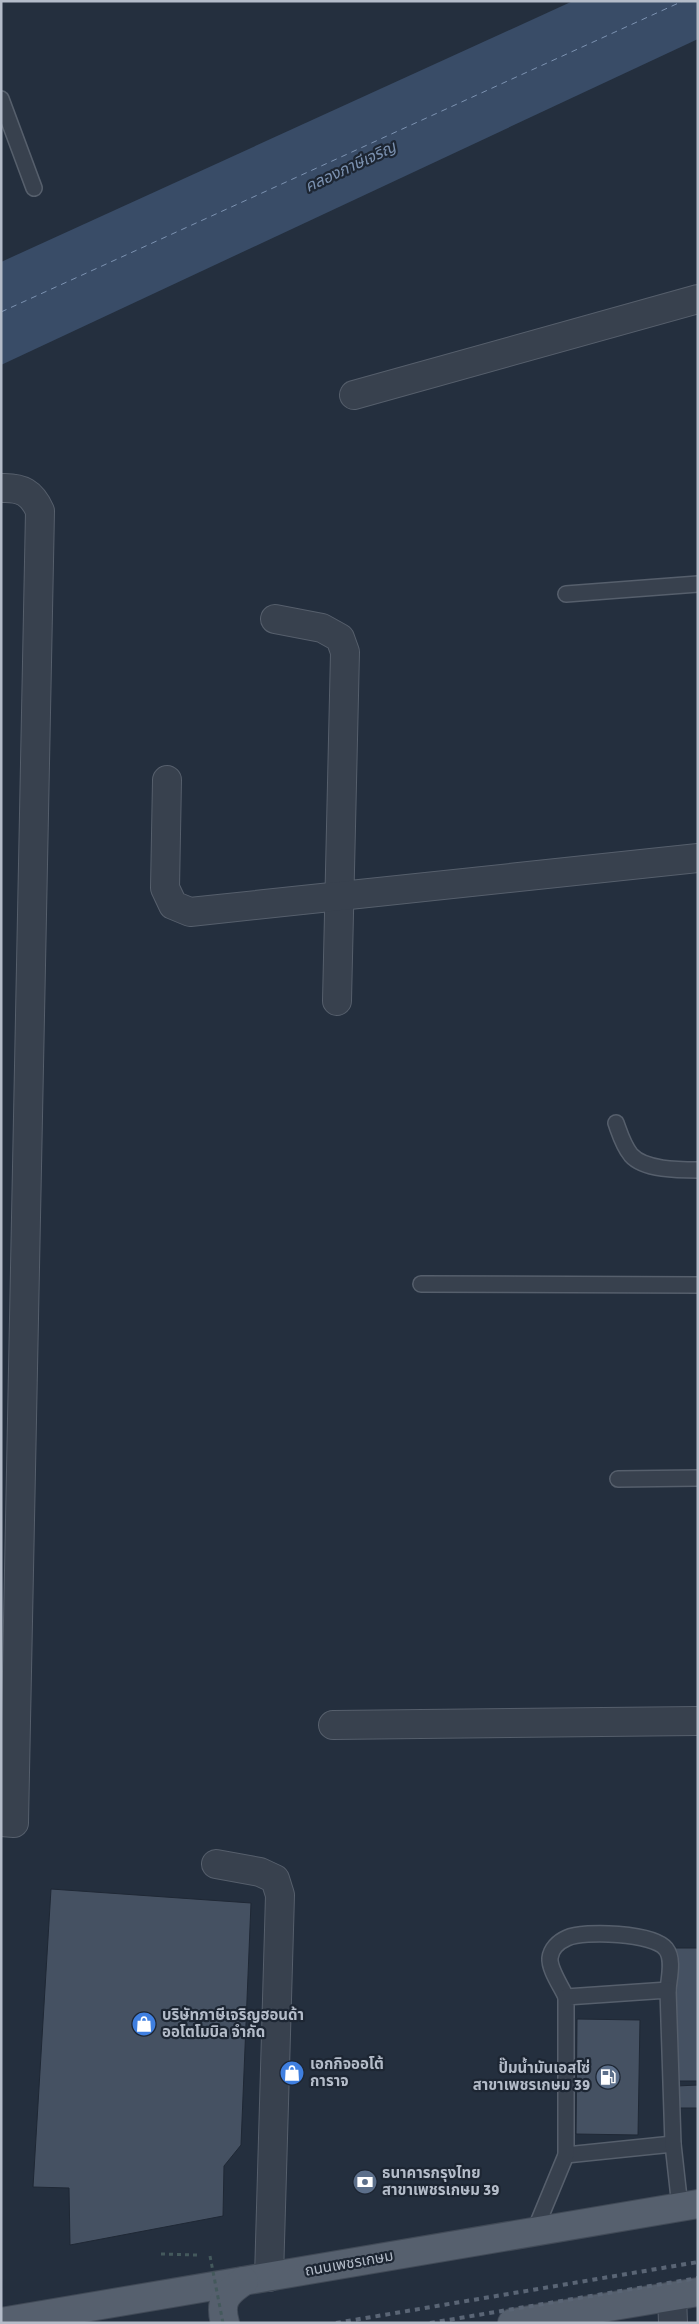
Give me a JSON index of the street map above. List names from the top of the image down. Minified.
{"streets":{"main road":["ถนนเพชรเกษม"]},"water":["คลองภาษีเจริญ"],"places":{"shop":["บริษัทภาษีเจริญฮอนด้า ออโตโมบิล จำกัด","เอกกิจออโต้ การาจ"],"fuel station":["ปั๊มน้ำมันเอสโซ่ สาขาเพชรเกษม 39"],"bank":["ธนาคารกรุงไทย สาขาเพชรเกษม 39"]}}
